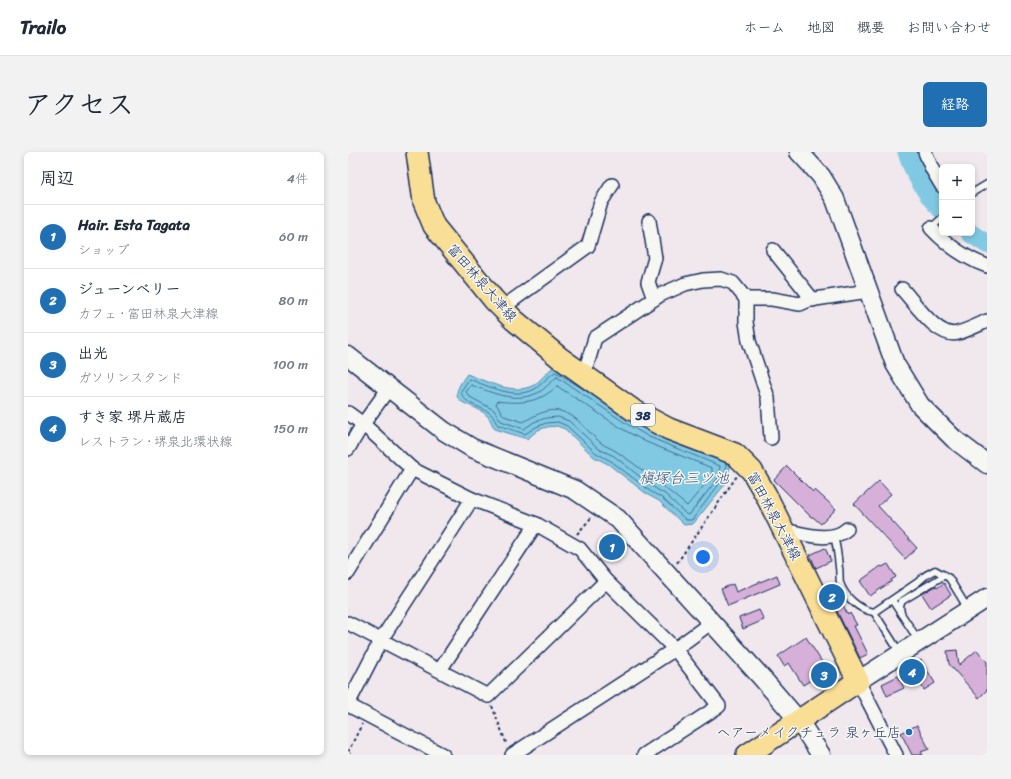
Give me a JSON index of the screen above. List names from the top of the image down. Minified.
{"streets":{"main road":["富田林泉大津線","38"]},"water":["槇塚台三ツ池"],"places":["ヘアーメイクチュラ 泉ヶ丘店"],"page":{"header":"Trailo","nav":["ホーム","地図","概要","お問い合わせ"],"title":"アクセス","buttons":"経路","heading":["周辺","4件"],"map_buttons":["+","−"],"list":[{"mark":"1","name":"Hair. Esta Tagata","note":"ショップ","value":"60 m"},{"mark":"2","name":"ジューンベリー","note":"カフェ · 富田林泉大津線","value":"80 m"},{"mark":"3","name":"出光","note":"ガソリンスタンド","value":"100 m"},{"mark":"4","name":"すき家 堺片蔵店","note":"レストラン · 堺泉北環状線","value":"150 m"}],"pins":["1","2","4","3"]}}
